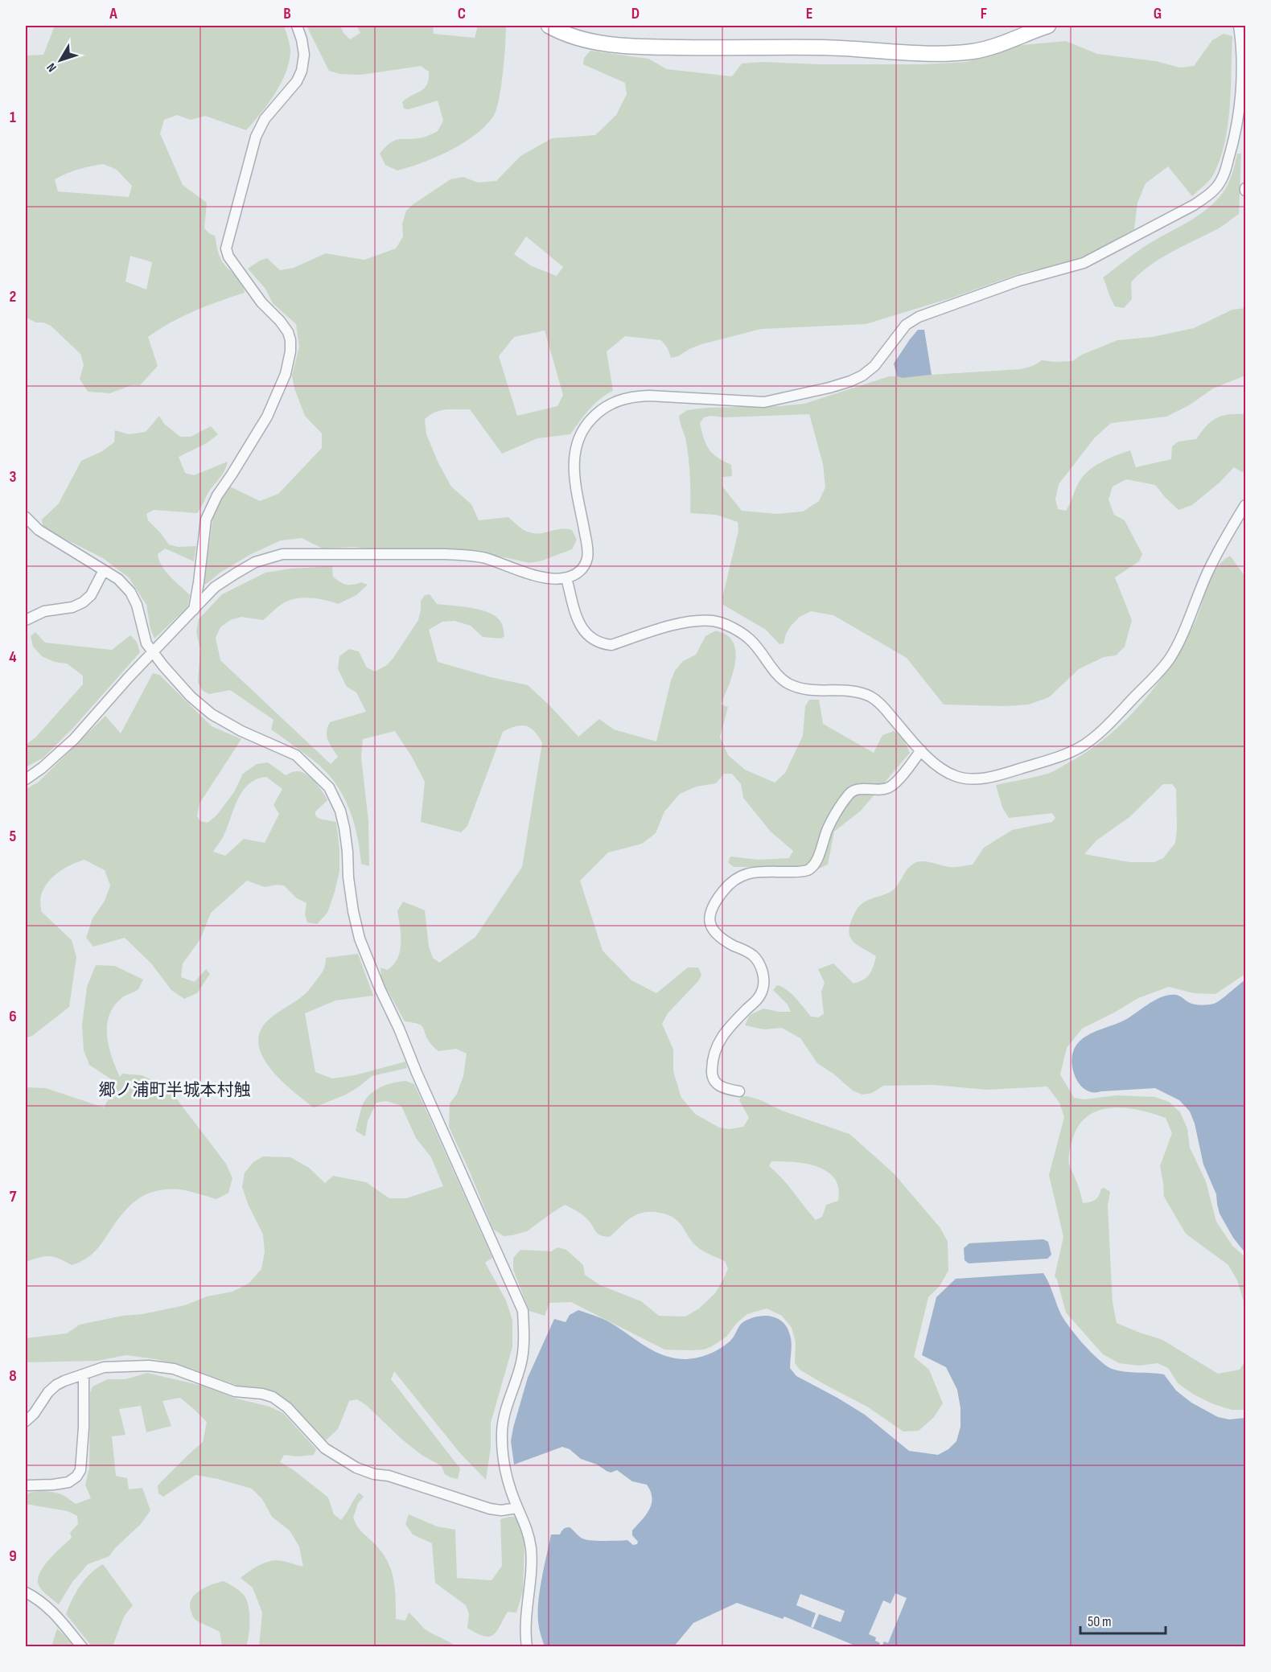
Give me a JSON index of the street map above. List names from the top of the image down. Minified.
{"districts":["郷ノ浦町半城本村触"],"scale_bar":"50 m","north":"bottom left","grid":{"columns":["A","B","C","D","E","F","G"],"rows":["1","2","3","4","5","6","7","8","9"]}}
